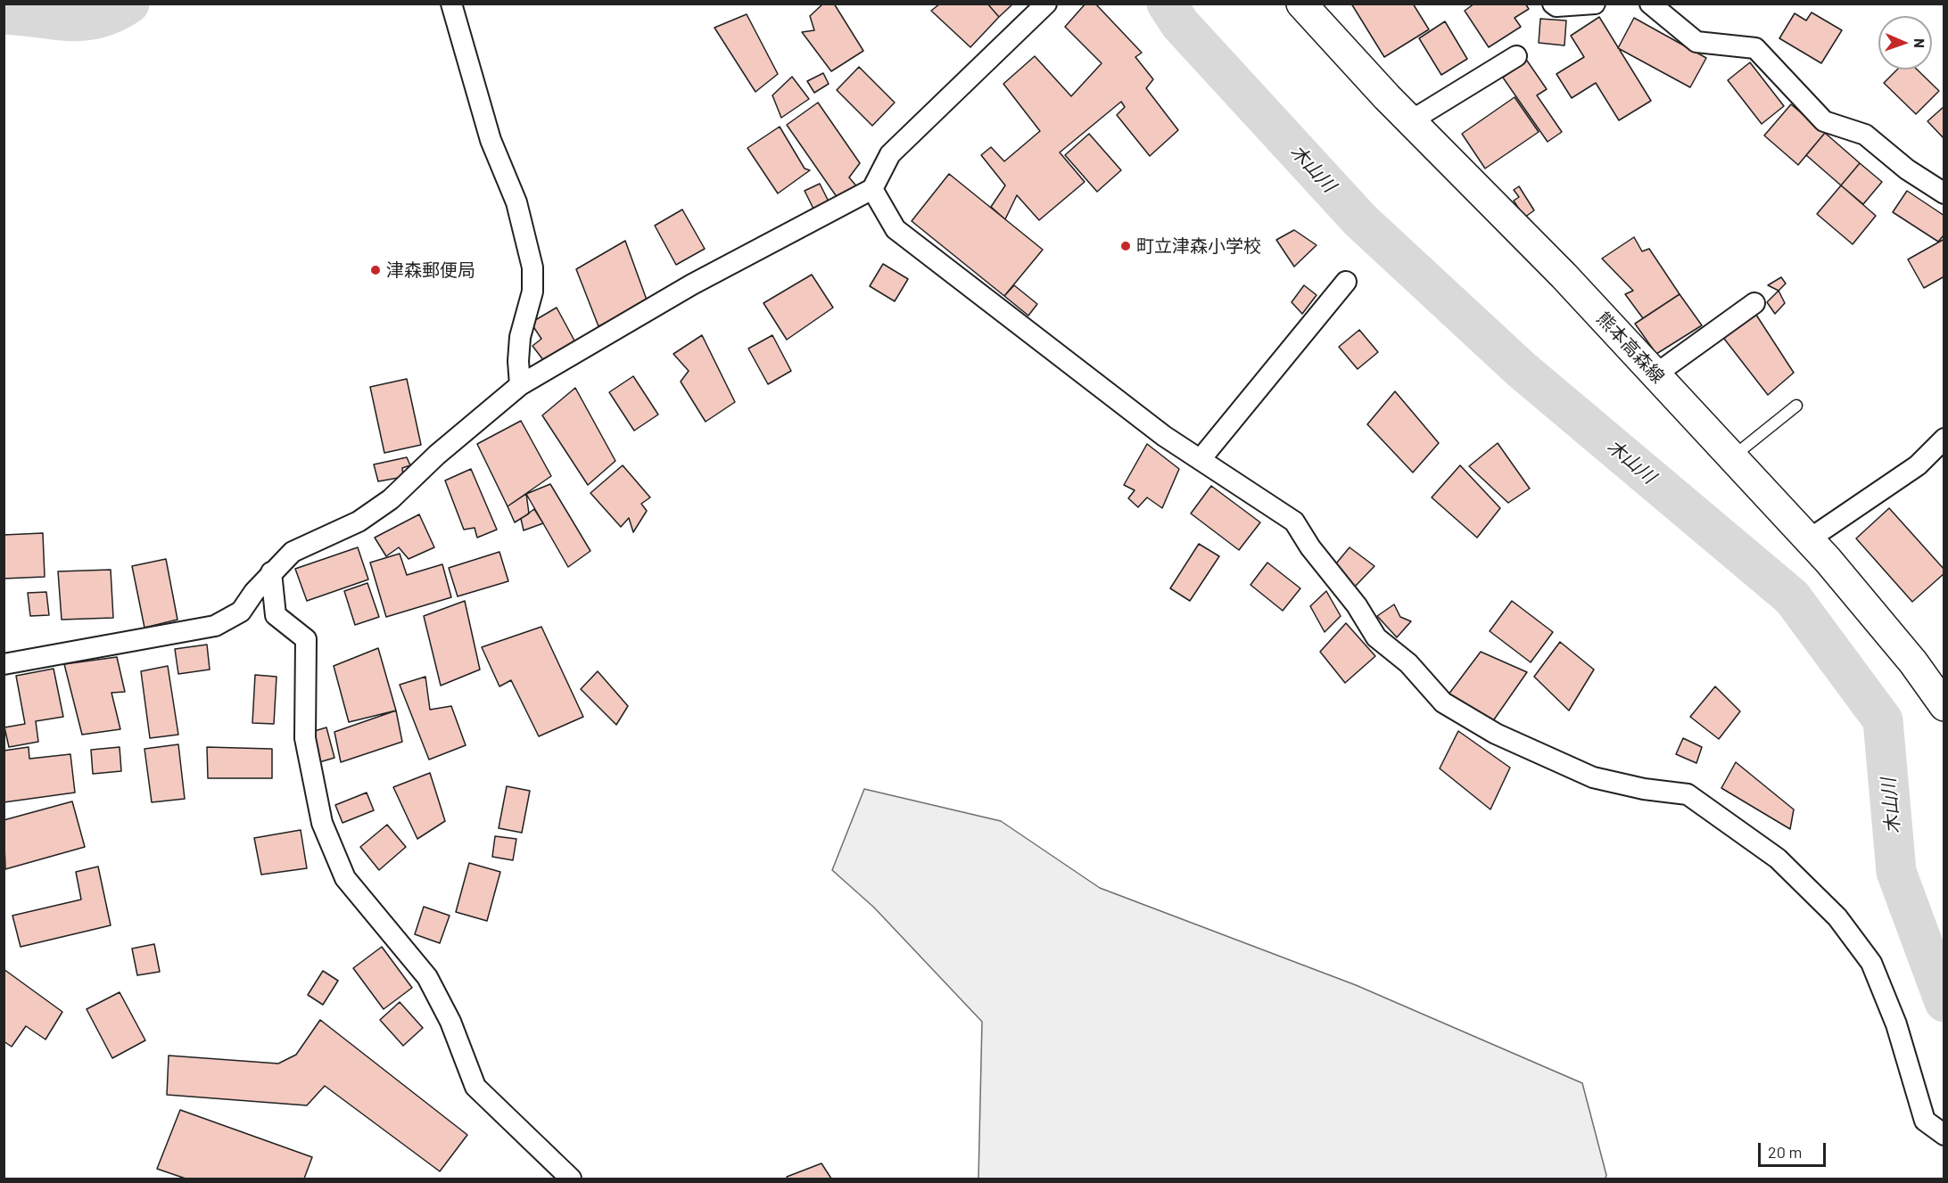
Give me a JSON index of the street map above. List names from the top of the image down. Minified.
{"streets":{"main road":["熊本高森線"]},"water":["木山川"],"places":["町立津森小学校","津森郵便局"],"scale_bar":"20 m","north":"right"}
